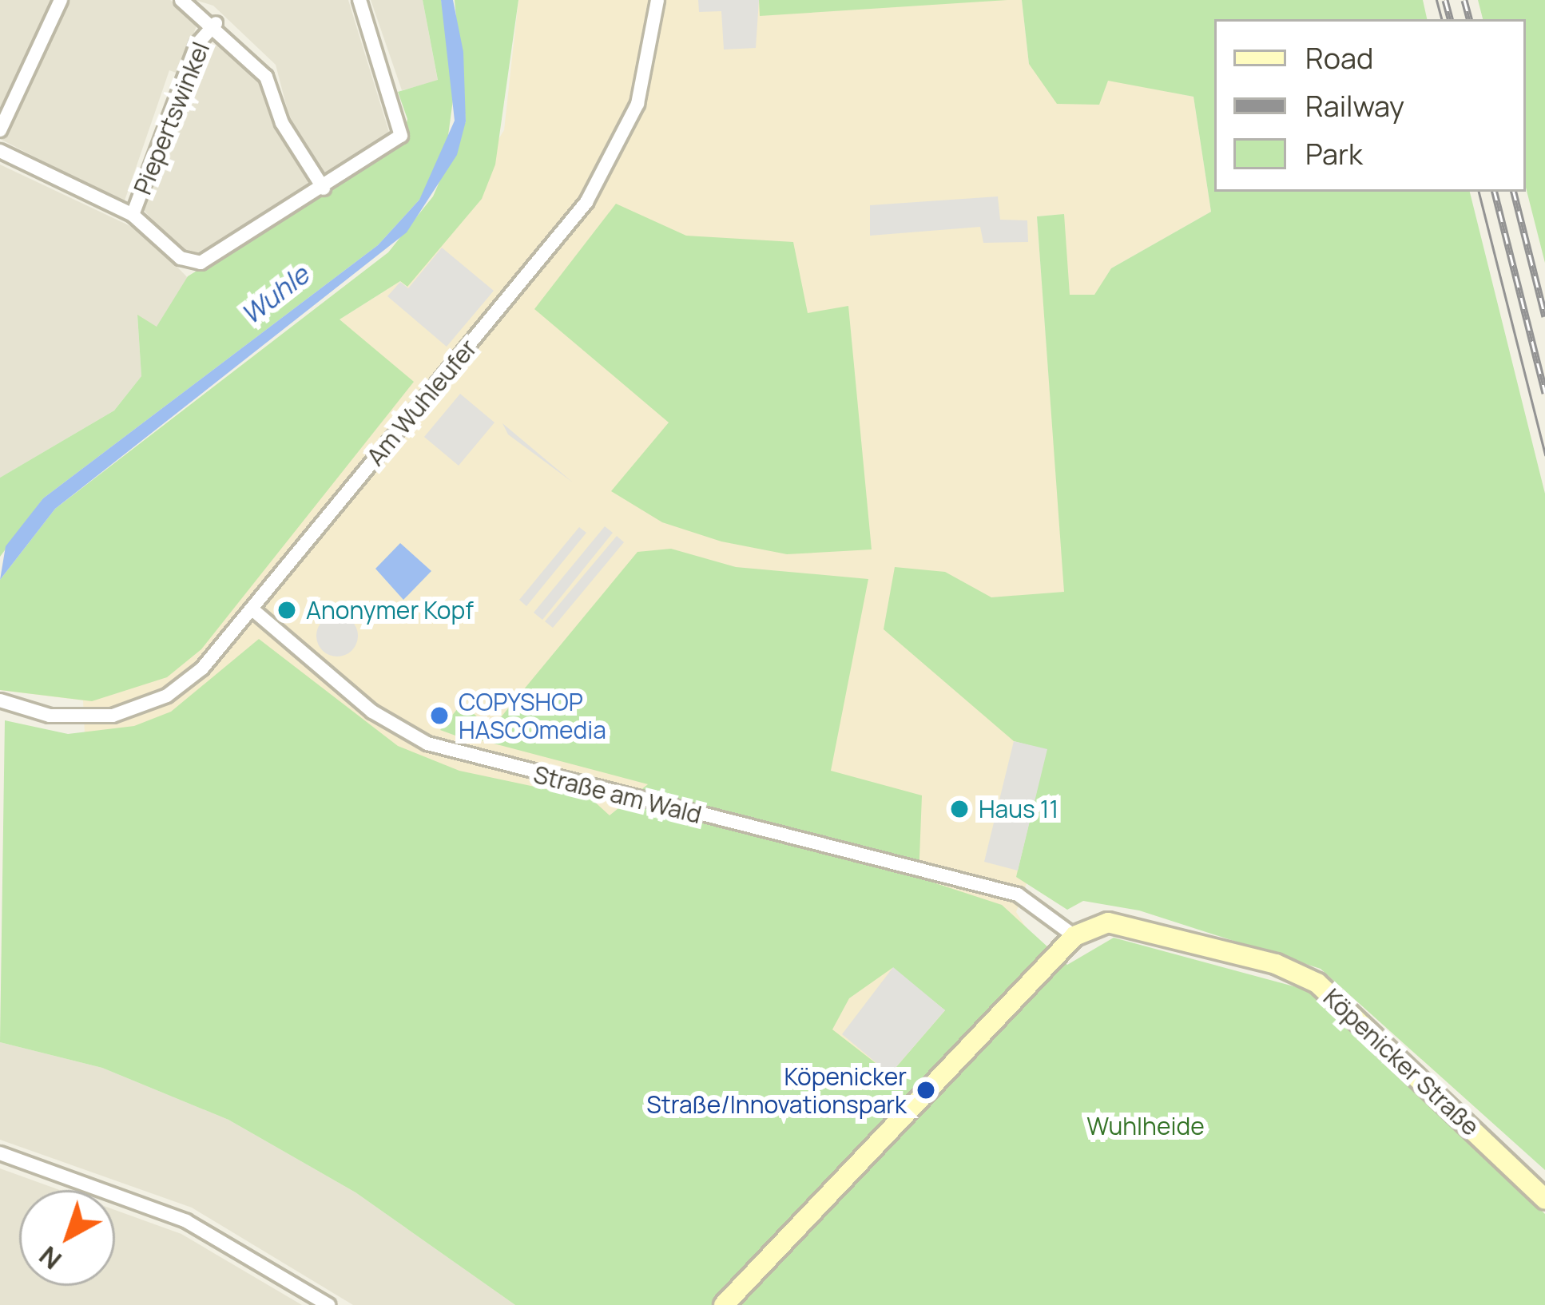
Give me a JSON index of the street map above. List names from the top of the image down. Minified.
{"streets":{"main road":["Köpenicker Straße"],"street":["Piepertswinkel","Am Wuhleufer","Straße am Wald"]},"crossings":[["Am Wuhleufer","Straße am Wald"],["Straße am Wald","Köpenicker Straße"]],"water":["Wuhle"],"parks":["Wuhlheide"],"places":["Anonymer Kopf","COPYSHOP HASCOmedia","Haus 11","Köpenicker Straße/Innovationspark"],"legend":["Road","Railway","Park"],"north":"bottom left"}
